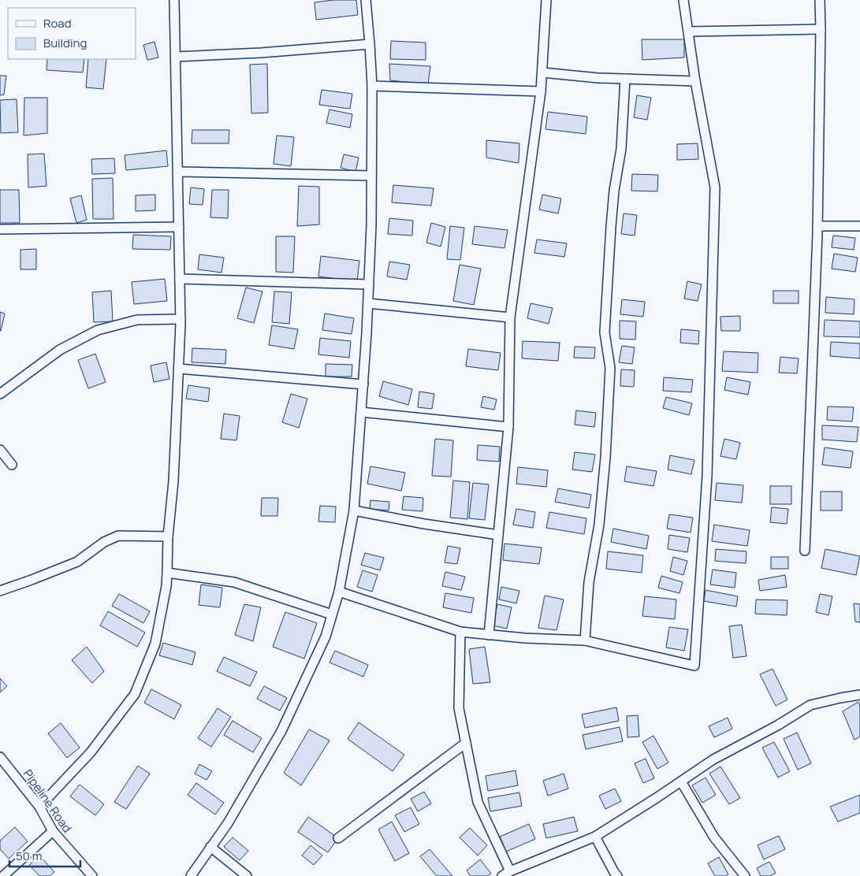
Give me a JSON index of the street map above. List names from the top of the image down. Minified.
{"streets":{"street":["Pipeline Road"]},"legend":["Road","Building"],"scale_bar":"50 m"}
